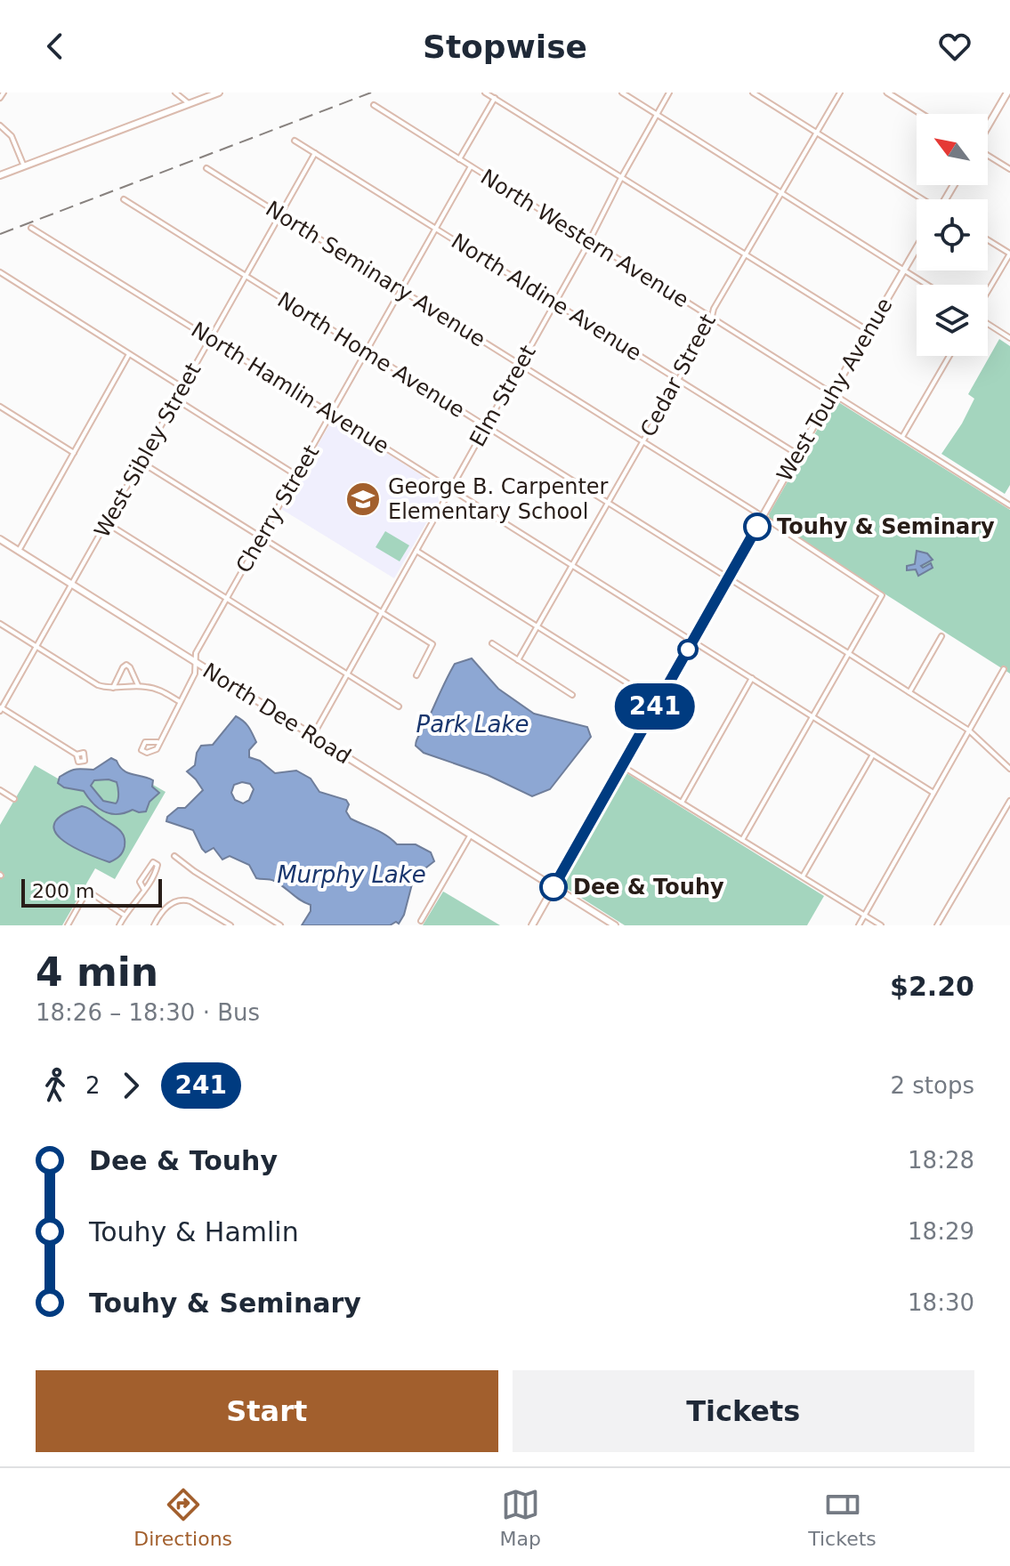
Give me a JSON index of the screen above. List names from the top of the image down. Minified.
{"streets":{"main road":["West Touhy Avenue","North Dee Road"],"street":["North Western Avenue","North Seminary Avenue","North Aldine Avenue","North Home Avenue","Cedar Street","North Hamlin Avenue","Elm Street","West Sibley Street","Cherry Street"]},"crossings":[["North Western Avenue","Cedar Street"],["North Western Avenue","West Touhy Avenue"],["North Western Avenue","Elm Street"],["North Western Avenue","Cherry Street"],["North Seminary Avenue","North Home Avenue"],["North Seminary Avenue","Cedar Street"],["North Seminary Avenue","West Touhy Avenue"],["North Seminary Avenue","Elm Street"],["North Seminary Avenue","West Sibley Street"],["North Seminary Avenue","Cherry Street"],["North Aldine Avenue","Cedar Street"],["North Aldine Avenue","West Touhy Avenue"],["North Aldine Avenue","Elm Street"],["North Aldine Avenue","West Sibley Street"],["North Aldine Avenue","Cherry Street"],["North Home Avenue","Cedar Street"],["North Home Avenue","West Touhy Avenue"],["North Home Avenue","Elm Street"],["North Home Avenue","West Sibley Street"],["North Home Avenue","Cherry Street"],["Cedar Street","North Hamlin Avenue"],["North Hamlin Avenue","West Touhy Avenue"],["North Hamlin Avenue","Elm Street"],["North Hamlin Avenue","West Sibley Street"],["North Hamlin Avenue","Cherry Street"],["West Touhy Avenue","North Dee Road"],["Elm Street","North Dee Road"],["West Sibley Street","North Dee Road"],["Cherry Street","North Dee Road"]],"water":["Park Lake","Murphy Lake"],"places":{"school or university":["George B. Carpenter Elementary School"],"other":["Touhy & Seminary","Dee & Touhy"]},"lines":["bus line 241"],"scale_bar":"200 m","north":"top left","page":{"header":"Stopwise","on_map":"241","scale":"200 m","heading":["4 min","18:26 – 18:30 · Bus","$2.20"],"legs":["2","241","2 stops"],"list":[{"name":"Dee & Touhy","value":"18:28"},{"name":"Touhy & Hamlin","value":"18:29"},{"name":"Touhy & Seminary","value":"18:30"}],"buttons":["Start","Tickets"],"tabs":["Directions","Map","Tickets"]}}
